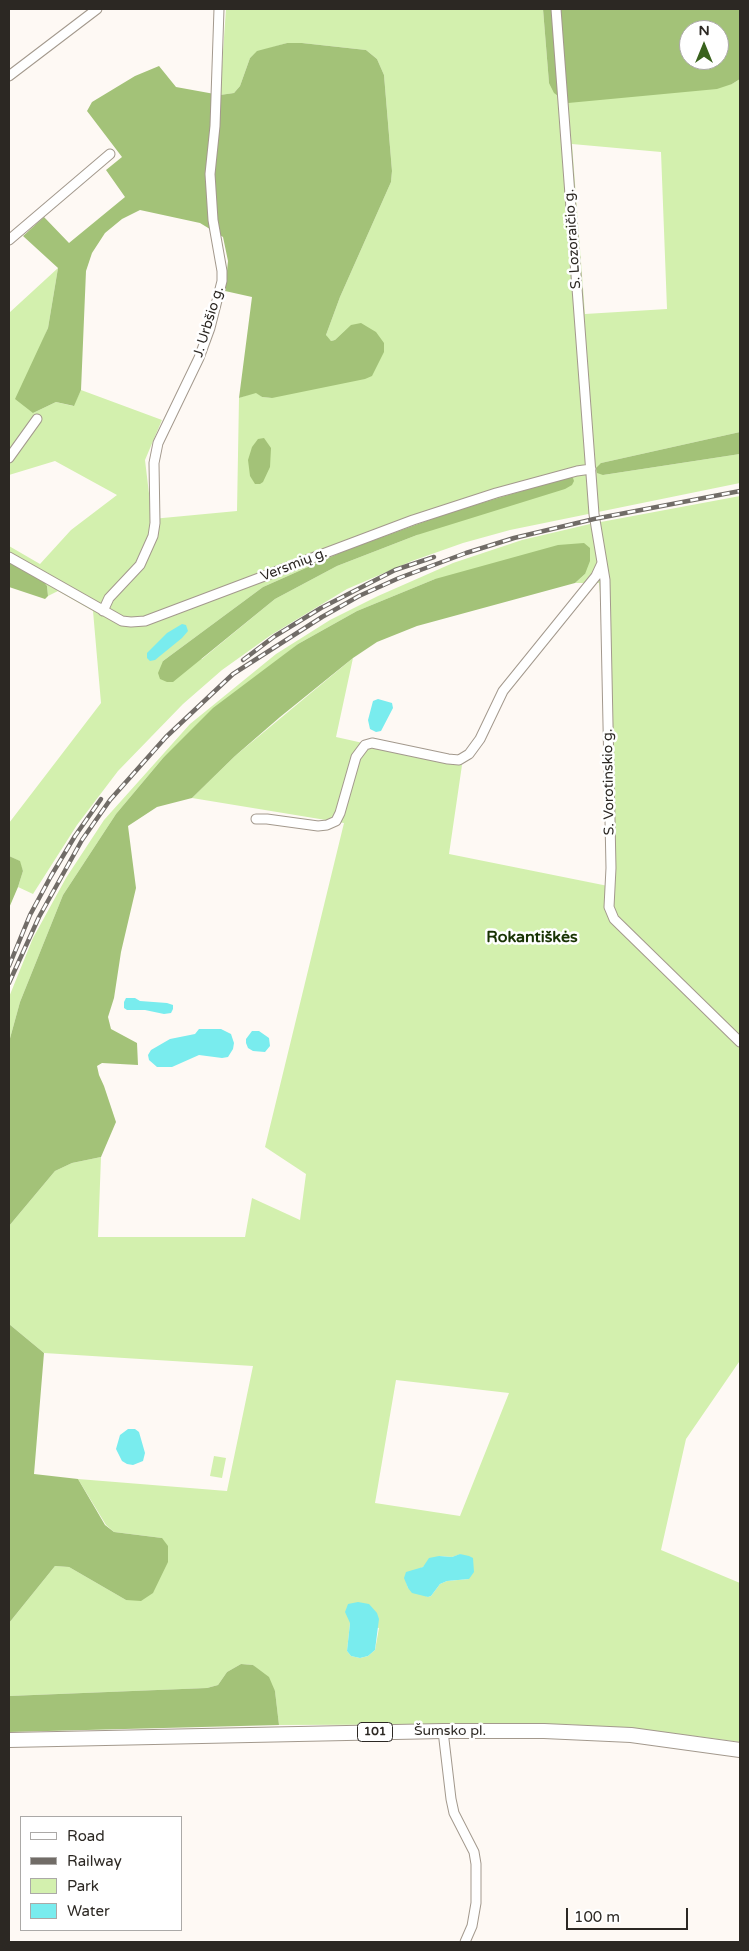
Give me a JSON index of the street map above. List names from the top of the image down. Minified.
{"streets":{"main road":["Šumsko pl.","101"],"street":["S. Lozoraičio g.","J. Urbšio g.","Versmių g.","S. Vorotinskio g."]},"crossings":[["S. Lozoraičio g.","Versmių g."],["S. Lozoraičio g.","S. Vorotinskio g."],["J. Urbšio g.","Versmių g."],["Versmių g.","S. Vorotinskio g."]],"districts":["Rokantiškės"],"legend":["Road","Railway","Park","Water"],"scale_bar":"100 m","north":"top"}
